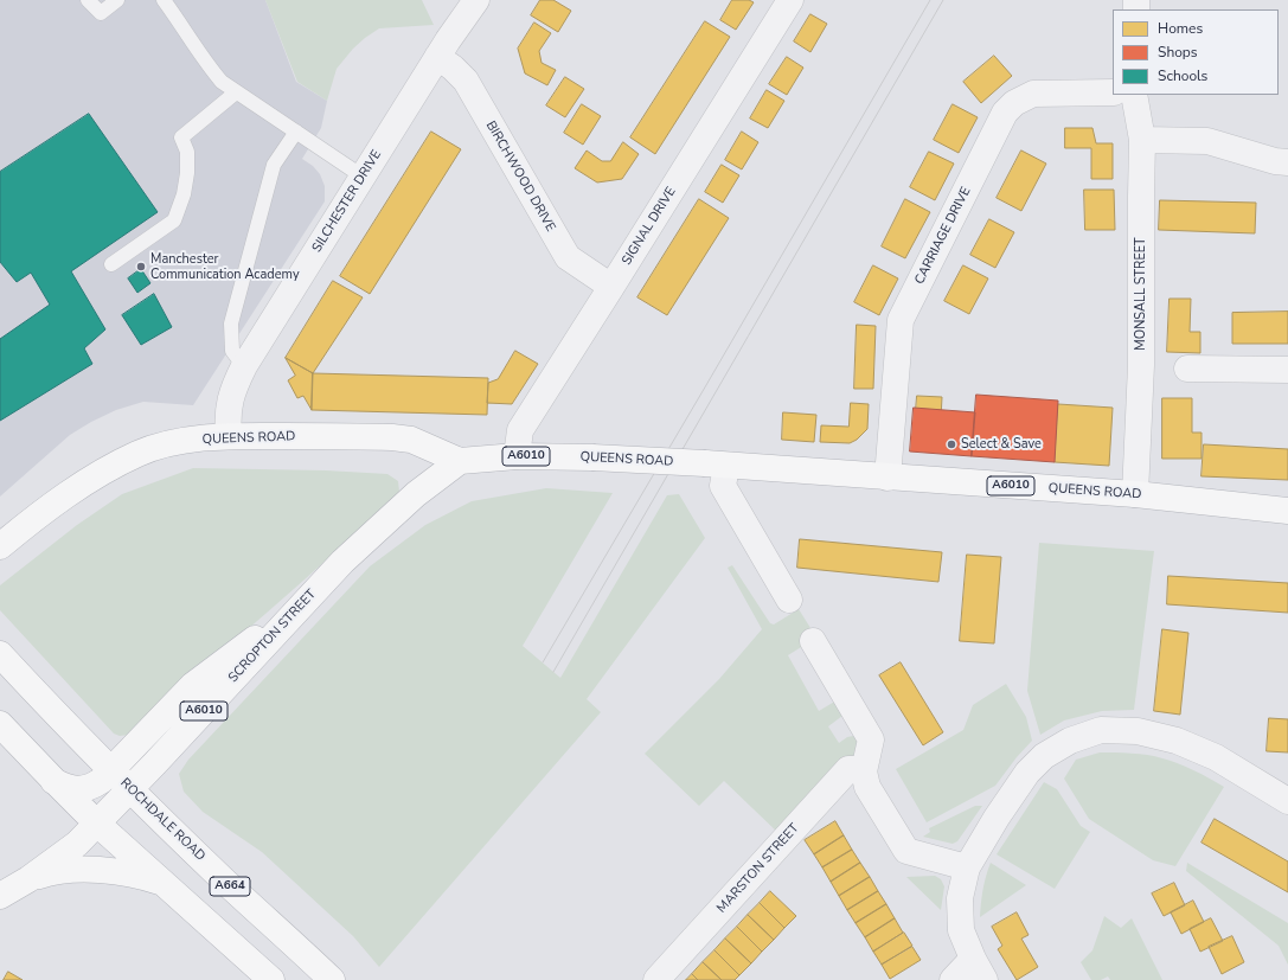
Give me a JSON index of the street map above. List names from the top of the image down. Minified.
{"streets":{"highway":["QUEENS ROAD","A6010","SCROPTON STREET","ROCHDALE ROAD","A664"],"street":["BIRCHWOOD DRIVE","SILCHESTER DRIVE","SIGNAL DRIVE","CARRIAGE DRIVE","MONSALL STREET","MARSTON STREET"]},"crossings":[["BIRCHWOOD DRIVE","SILCHESTER DRIVE"],["BIRCHWOOD DRIVE","SIGNAL DRIVE"],["SILCHESTER DRIVE","QUEENS ROAD"],["SIGNAL DRIVE","QUEENS ROAD"],["CARRIAGE DRIVE","QUEENS ROAD"],["MONSALL STREET","QUEENS ROAD"],["QUEENS ROAD","SCROPTON STREET"],["A6010","SCROPTON STREET"],["SCROPTON STREET","ROCHDALE ROAD"]],"places":["Manchester Communication Academy","Select & Save"],"legend":["Homes","Shops","Schools"]}
